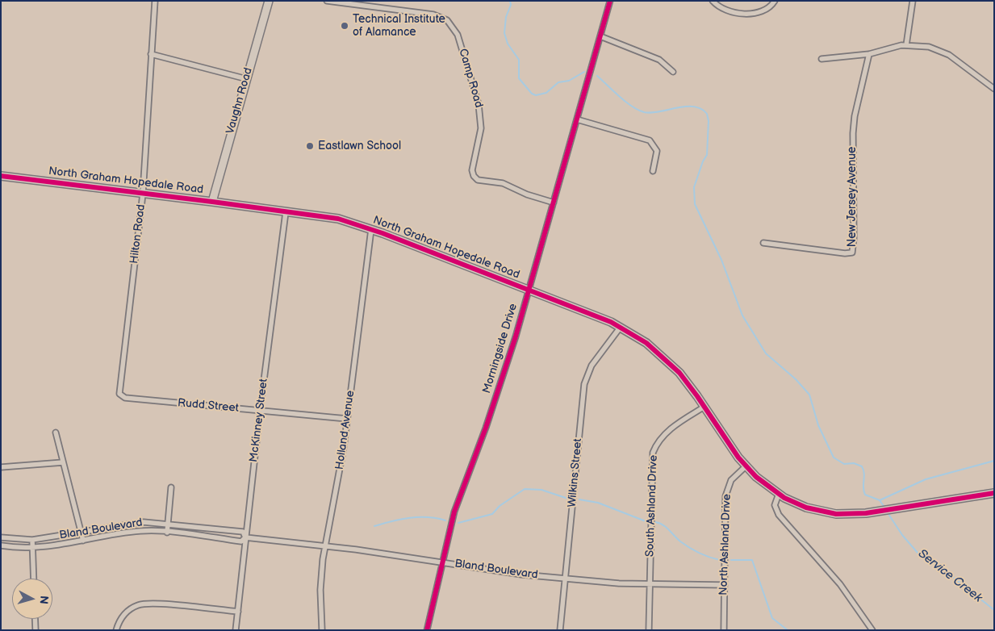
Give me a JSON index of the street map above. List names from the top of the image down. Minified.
{"streets":{"street":["Camp Road","Vaughn Road","North Graham Hopedale Road","New Jersey Avenue","Hilton Road","Morningside Drive","Rudd Street","McKinney Street","Holland Avenue","Wilkins Street","South Ashland Drive","Bland Boulevard","North Ashland Drive"]},"crossings":[["Camp Road","Morningside Drive"],["Vaughn Road","North Graham Hopedale Road"],["North Graham Hopedale Road","Hilton Road"],["North Graham Hopedale Road","Morningside Drive"],["North Graham Hopedale Road","McKinney Street"],["North Graham Hopedale Road","Holland Avenue"],["North Graham Hopedale Road","Wilkins Street"],["North Graham Hopedale Road","South Ashland Drive"],["North Graham Hopedale Road","North Ashland Drive"],["Hilton Road","Rudd Street"],["Morningside Drive","Bland Boulevard"],["Rudd Street","McKinney Street"],["Rudd Street","Holland Avenue"],["McKinney Street","Bland Boulevard"],["Holland Avenue","Bland Boulevard"],["Wilkins Street","Bland Boulevard"],["South Ashland Drive","Bland Boulevard"],["Bland Boulevard","North Ashland Drive"]],"water":["Service Creek"],"places":["Technical Institute of Alamance","Eastlawn School"],"north":"right"}
